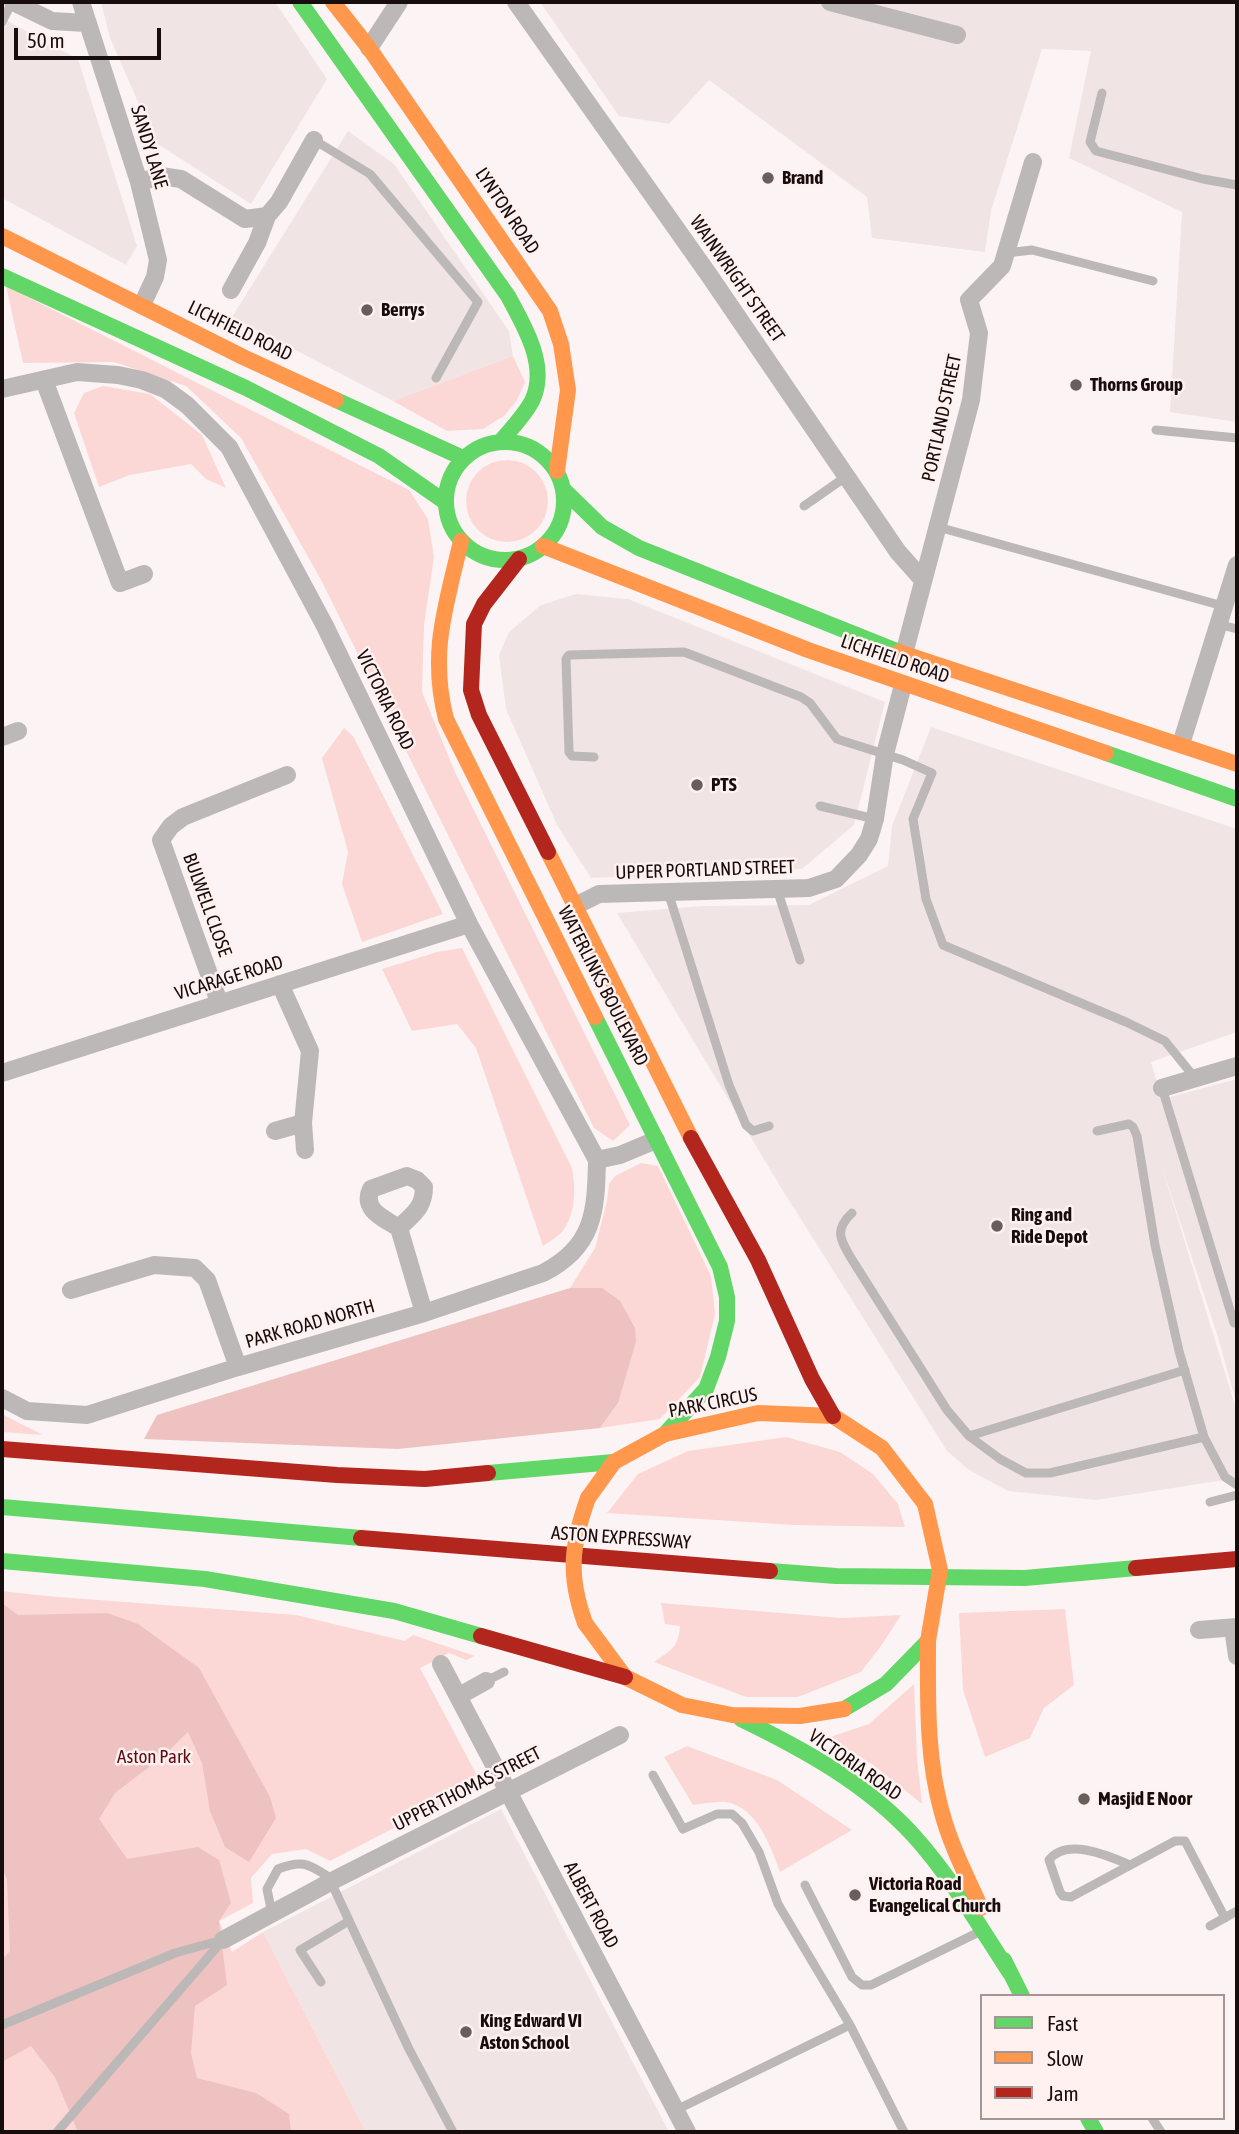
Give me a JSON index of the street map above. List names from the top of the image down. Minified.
{"streets":{"main road":["LYNTON ROAD","LICHFIELD ROAD","VICTORIA ROAD","WATERLINKS BOULEVARD","PARK CIRCUS","ASTON EXPRESSWAY"],"street":["SANDY LANE","WAINWRIGHT STREET","PORTLAND STREET","UPPER PORTLAND STREET","BULWELL CLOSE","VICARAGE ROAD","PARK ROAD NORTH","UPPER THOMAS STREET","ALBERT ROAD"]},"crossings":[["SANDY LANE","LICHFIELD ROAD"],["LYNTON ROAD","LICHFIELD ROAD"],["LYNTON ROAD","WATERLINKS BOULEVARD"],["WAINWRIGHT STREET","PORTLAND STREET"],["LICHFIELD ROAD","PORTLAND STREET"],["LICHFIELD ROAD","UPPER PORTLAND STREET"],["LICHFIELD ROAD","WATERLINKS BOULEVARD"],["VICTORIA ROAD","VICARAGE ROAD"],["VICTORIA ROAD","PARK ROAD NORTH"],["VICTORIA ROAD","PARK CIRCUS"],["UPPER PORTLAND STREET","WATERLINKS BOULEVARD"],["BULWELL CLOSE","VICARAGE ROAD"],["WATERLINKS BOULEVARD","PARK CIRCUS"],["UPPER THOMAS STREET","ALBERT ROAD"]],"parks":["Aston Park"],"places":["Brand","Berrys","Thorns Group","PTS","Ring and Ride Depot","Masjid E Noor","Victoria Road Evangelical Church","King Edward VI Aston School"],"legend":["Fast","Slow","Jam"],"scale_bar":"50 m"}
